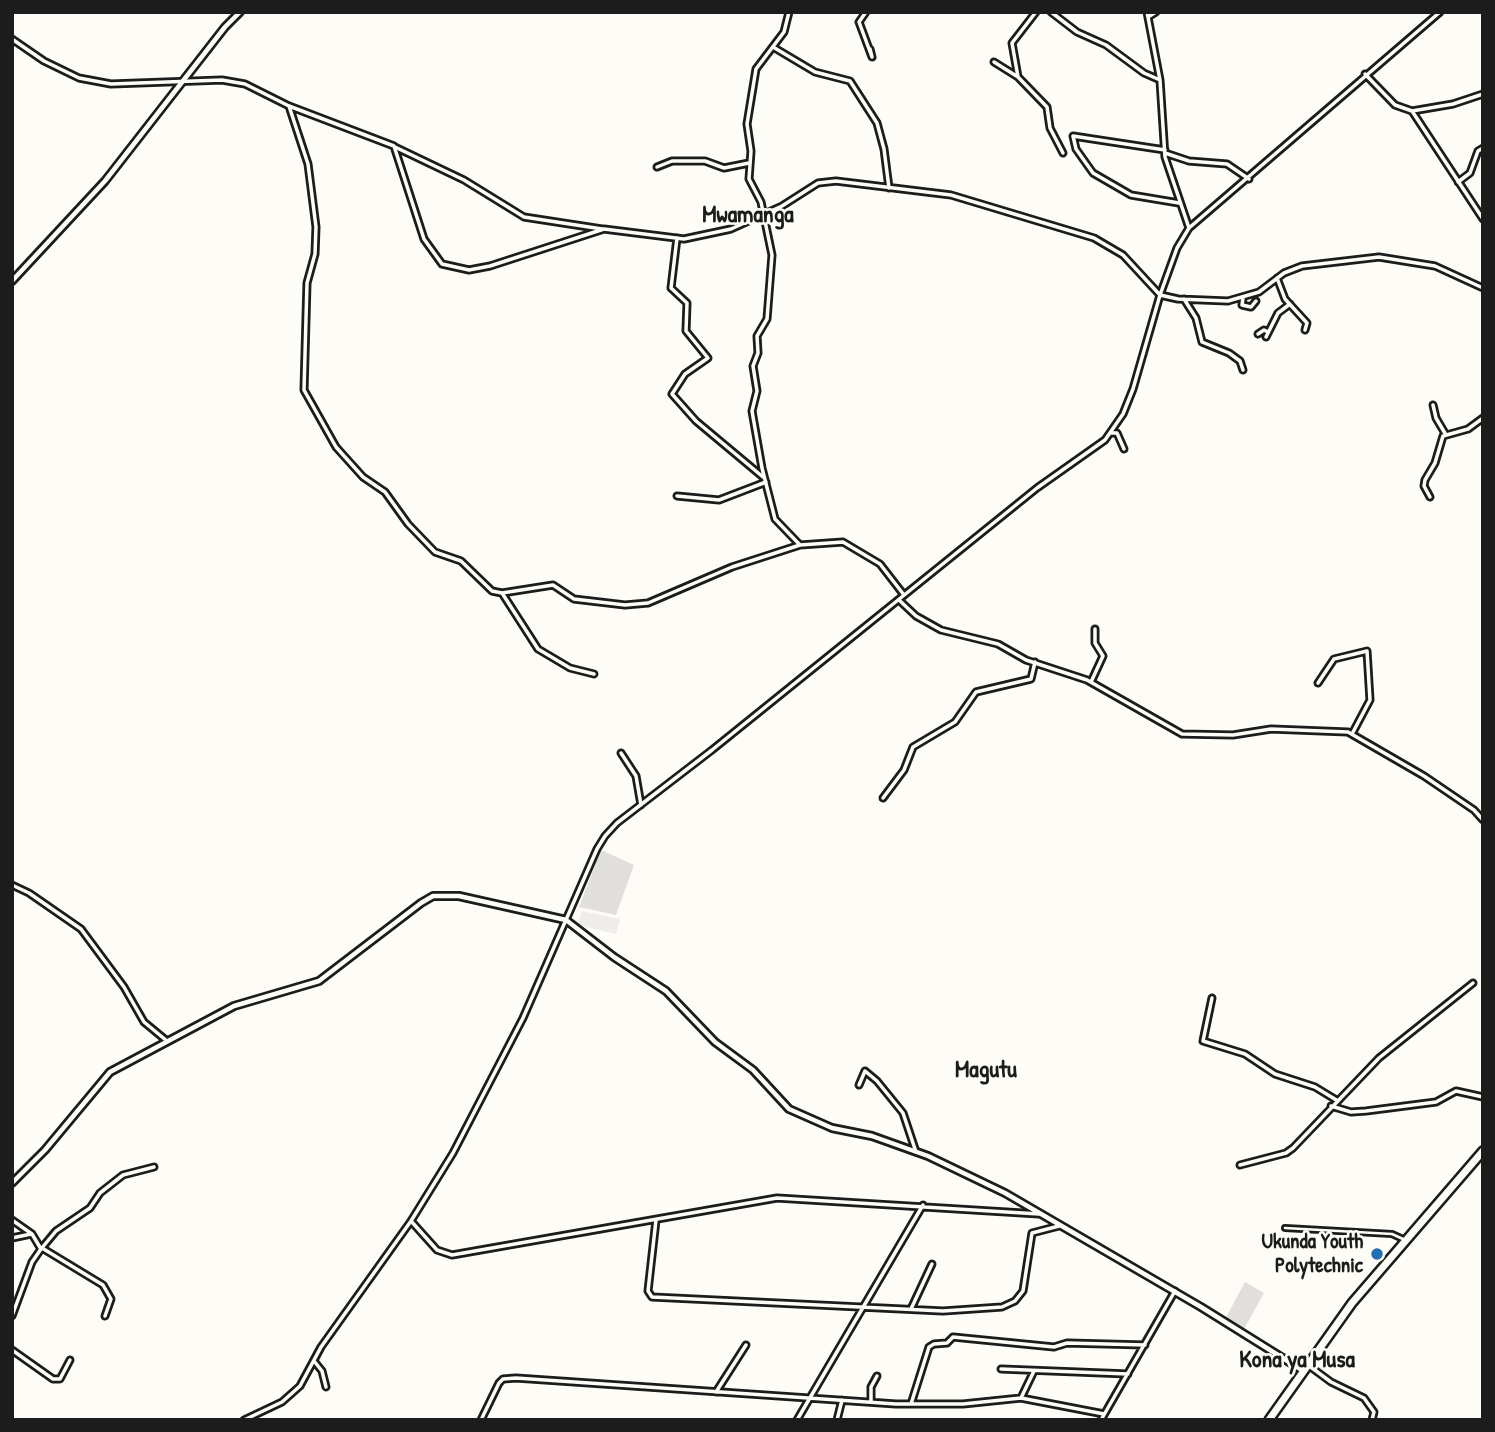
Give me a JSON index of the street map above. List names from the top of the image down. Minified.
{"districts":["Mwamanga","Magutu","Kona ya Musa"],"places":["Ukunda Youth Polytechnic"]}
